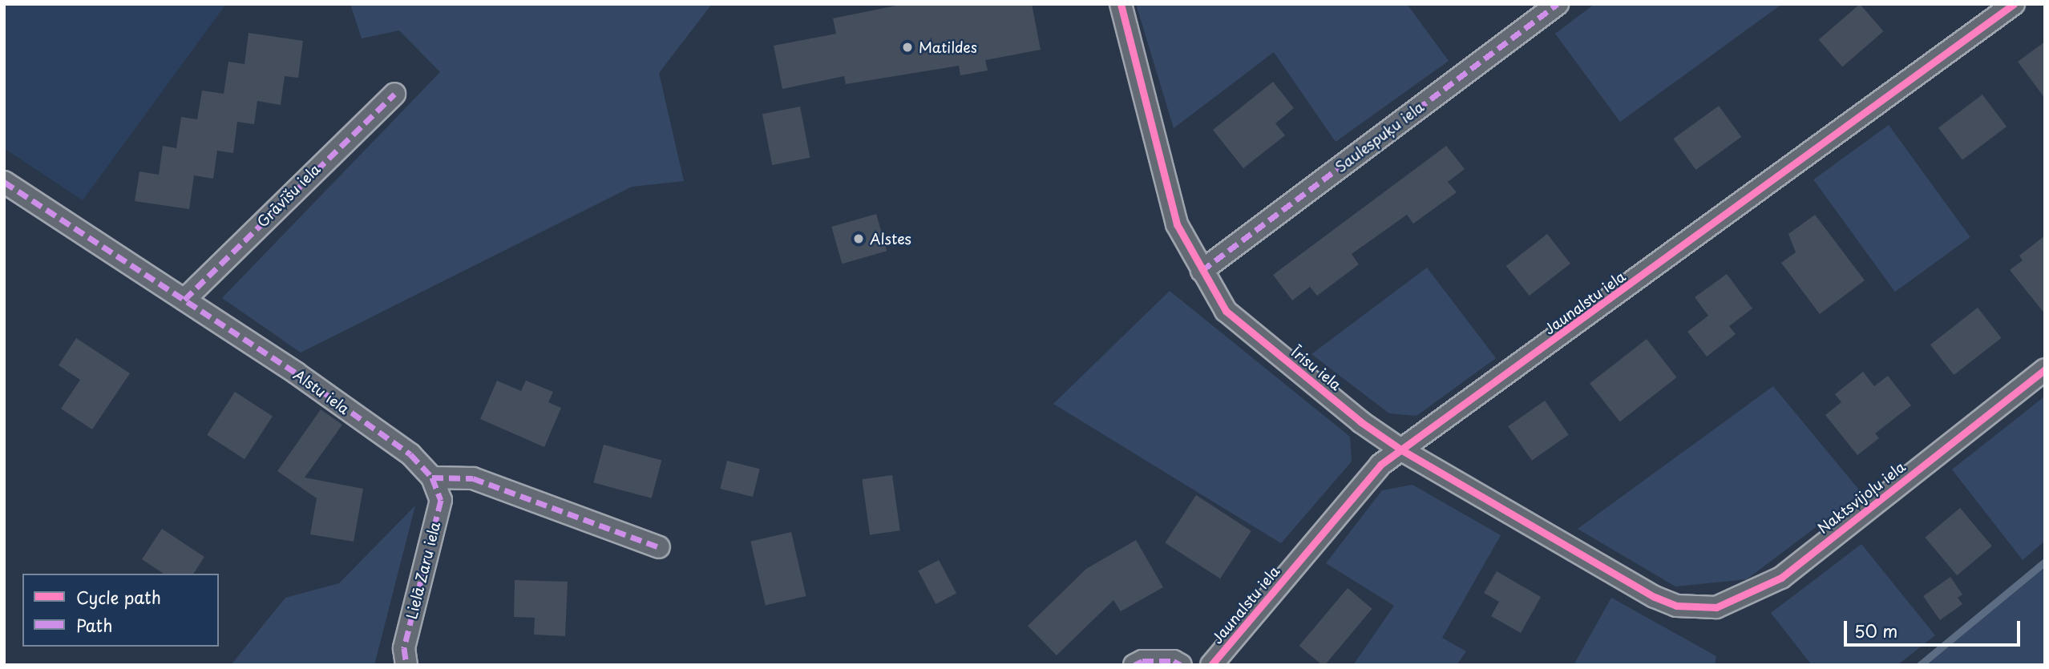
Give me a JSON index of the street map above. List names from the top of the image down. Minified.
{"streets":{"street":["Saulespuķu iela","Grāvīšu iela","Jaunalstu iela","Īrisu iela","Alstu iela","Naktsvijoļu iela","Lielā Zaru iela"]},"crossings":[["Saulespuķu iela","Īrisu iela"],["Grāvīšu iela","Alstu iela"],["Jaunalstu iela","Īrisu iela"],["Īrisu iela","Naktsvijoļu iela"],["Alstu iela","Lielā Zaru iela"]],"places":["Matildes","Alstes"],"legend":["Cycle path","Path"],"scale_bar":"50 m"}
